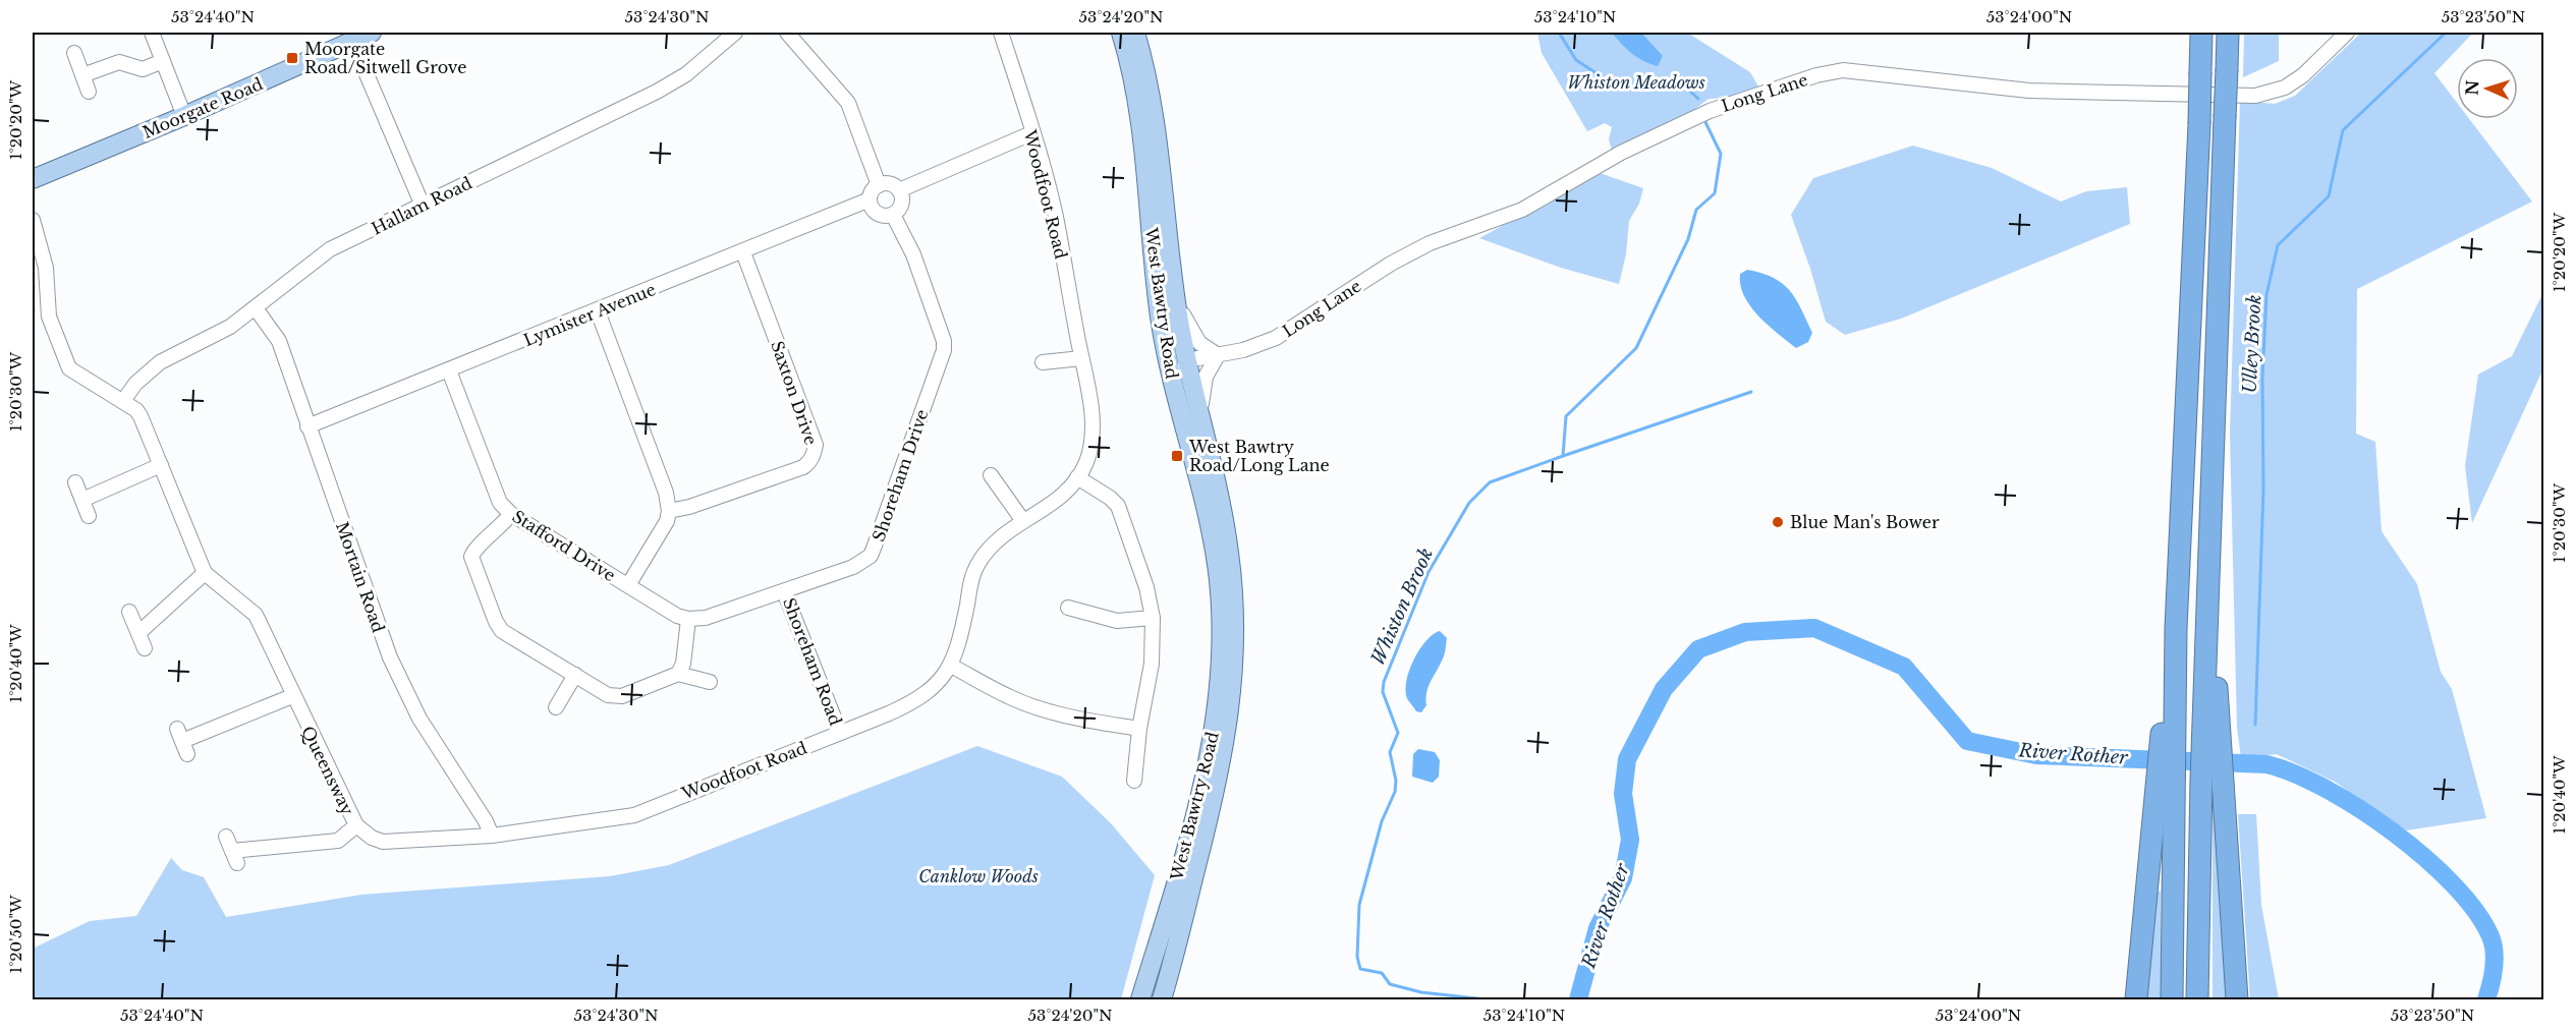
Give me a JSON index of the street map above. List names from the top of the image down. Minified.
{"streets":{"main road":["Moorgate Road","West Bawtry Road"],"street":["Long Lane","Woodfoot Road","Hallam Road","Lymister Avenue","Saxton Drive","Shoreham Drive","Stafford Drive","Mortain Road","Shoreham Road","Queensway"]},"crossings":[["Long Lane","West Bawtry Road"],["Woodfoot Road","Mortain Road"],["Woodfoot Road","Shoreham Road"],["Woodfoot Road","Queensway"],["Hallam Road","Mortain Road"],["Hallam Road","Queensway"],["Lymister Avenue","Saxton Drive"],["Lymister Avenue","Shoreham Drive"],["Lymister Avenue","Stafford Drive"],["Lymister Avenue","Mortain Road"],["Shoreham Drive","Stafford Drive"],["Shoreham Drive","Shoreham Road"]],"water":["Ulley Brook","Whiston Brook","River Rother"],"parks":["Whiston Meadows","Canklow Woods"],"places":{"transit":["Moorgate Road/Sitwell Grove","West Bawtry Road/Long Lane"],"other":["Blue Man's Bower"]},"north":"left","coordinates":["53°24'40\"N","53°24'30\"N","53°24'20\"N","53°24'10\"N","53°24'00\"N","53°23'50\"N","1°20'20\"W","1°20'30\"W","1°20'40\"W","1°20'50\"W"]}
